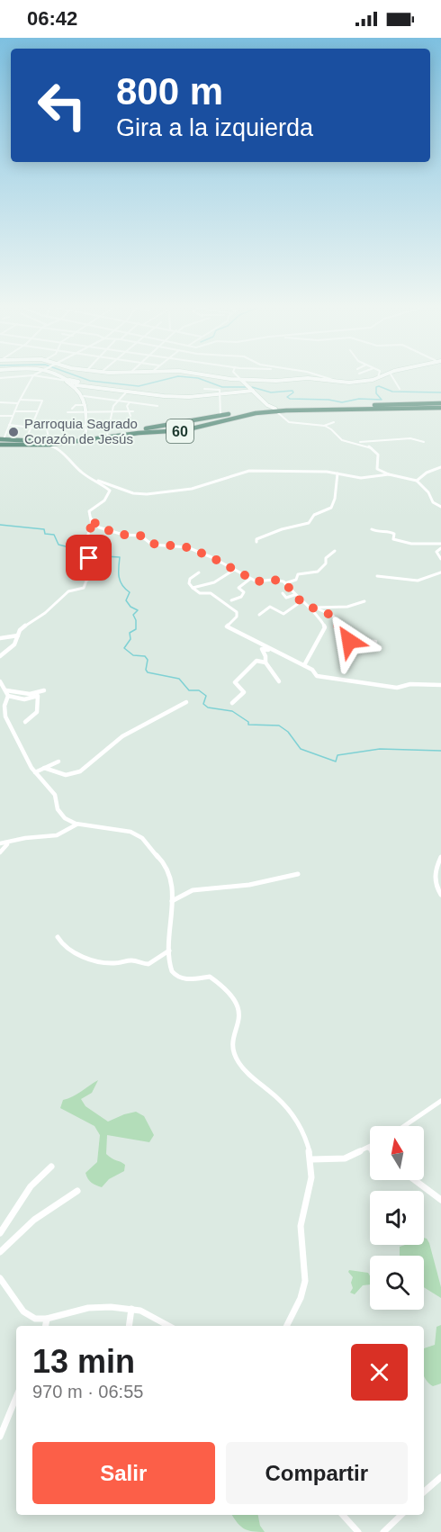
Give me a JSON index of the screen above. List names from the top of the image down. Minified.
{"streets":{"highway":["60"]},"places":["Parroquia Sagrado Corazón de Jesús"],"north":"top","page":{"status":"06:42","turn":["800 m","Gira a la izquierda"],"heading":["13 min","970 m · 06:55"],"buttons":["Salir","Compartir"]}}
